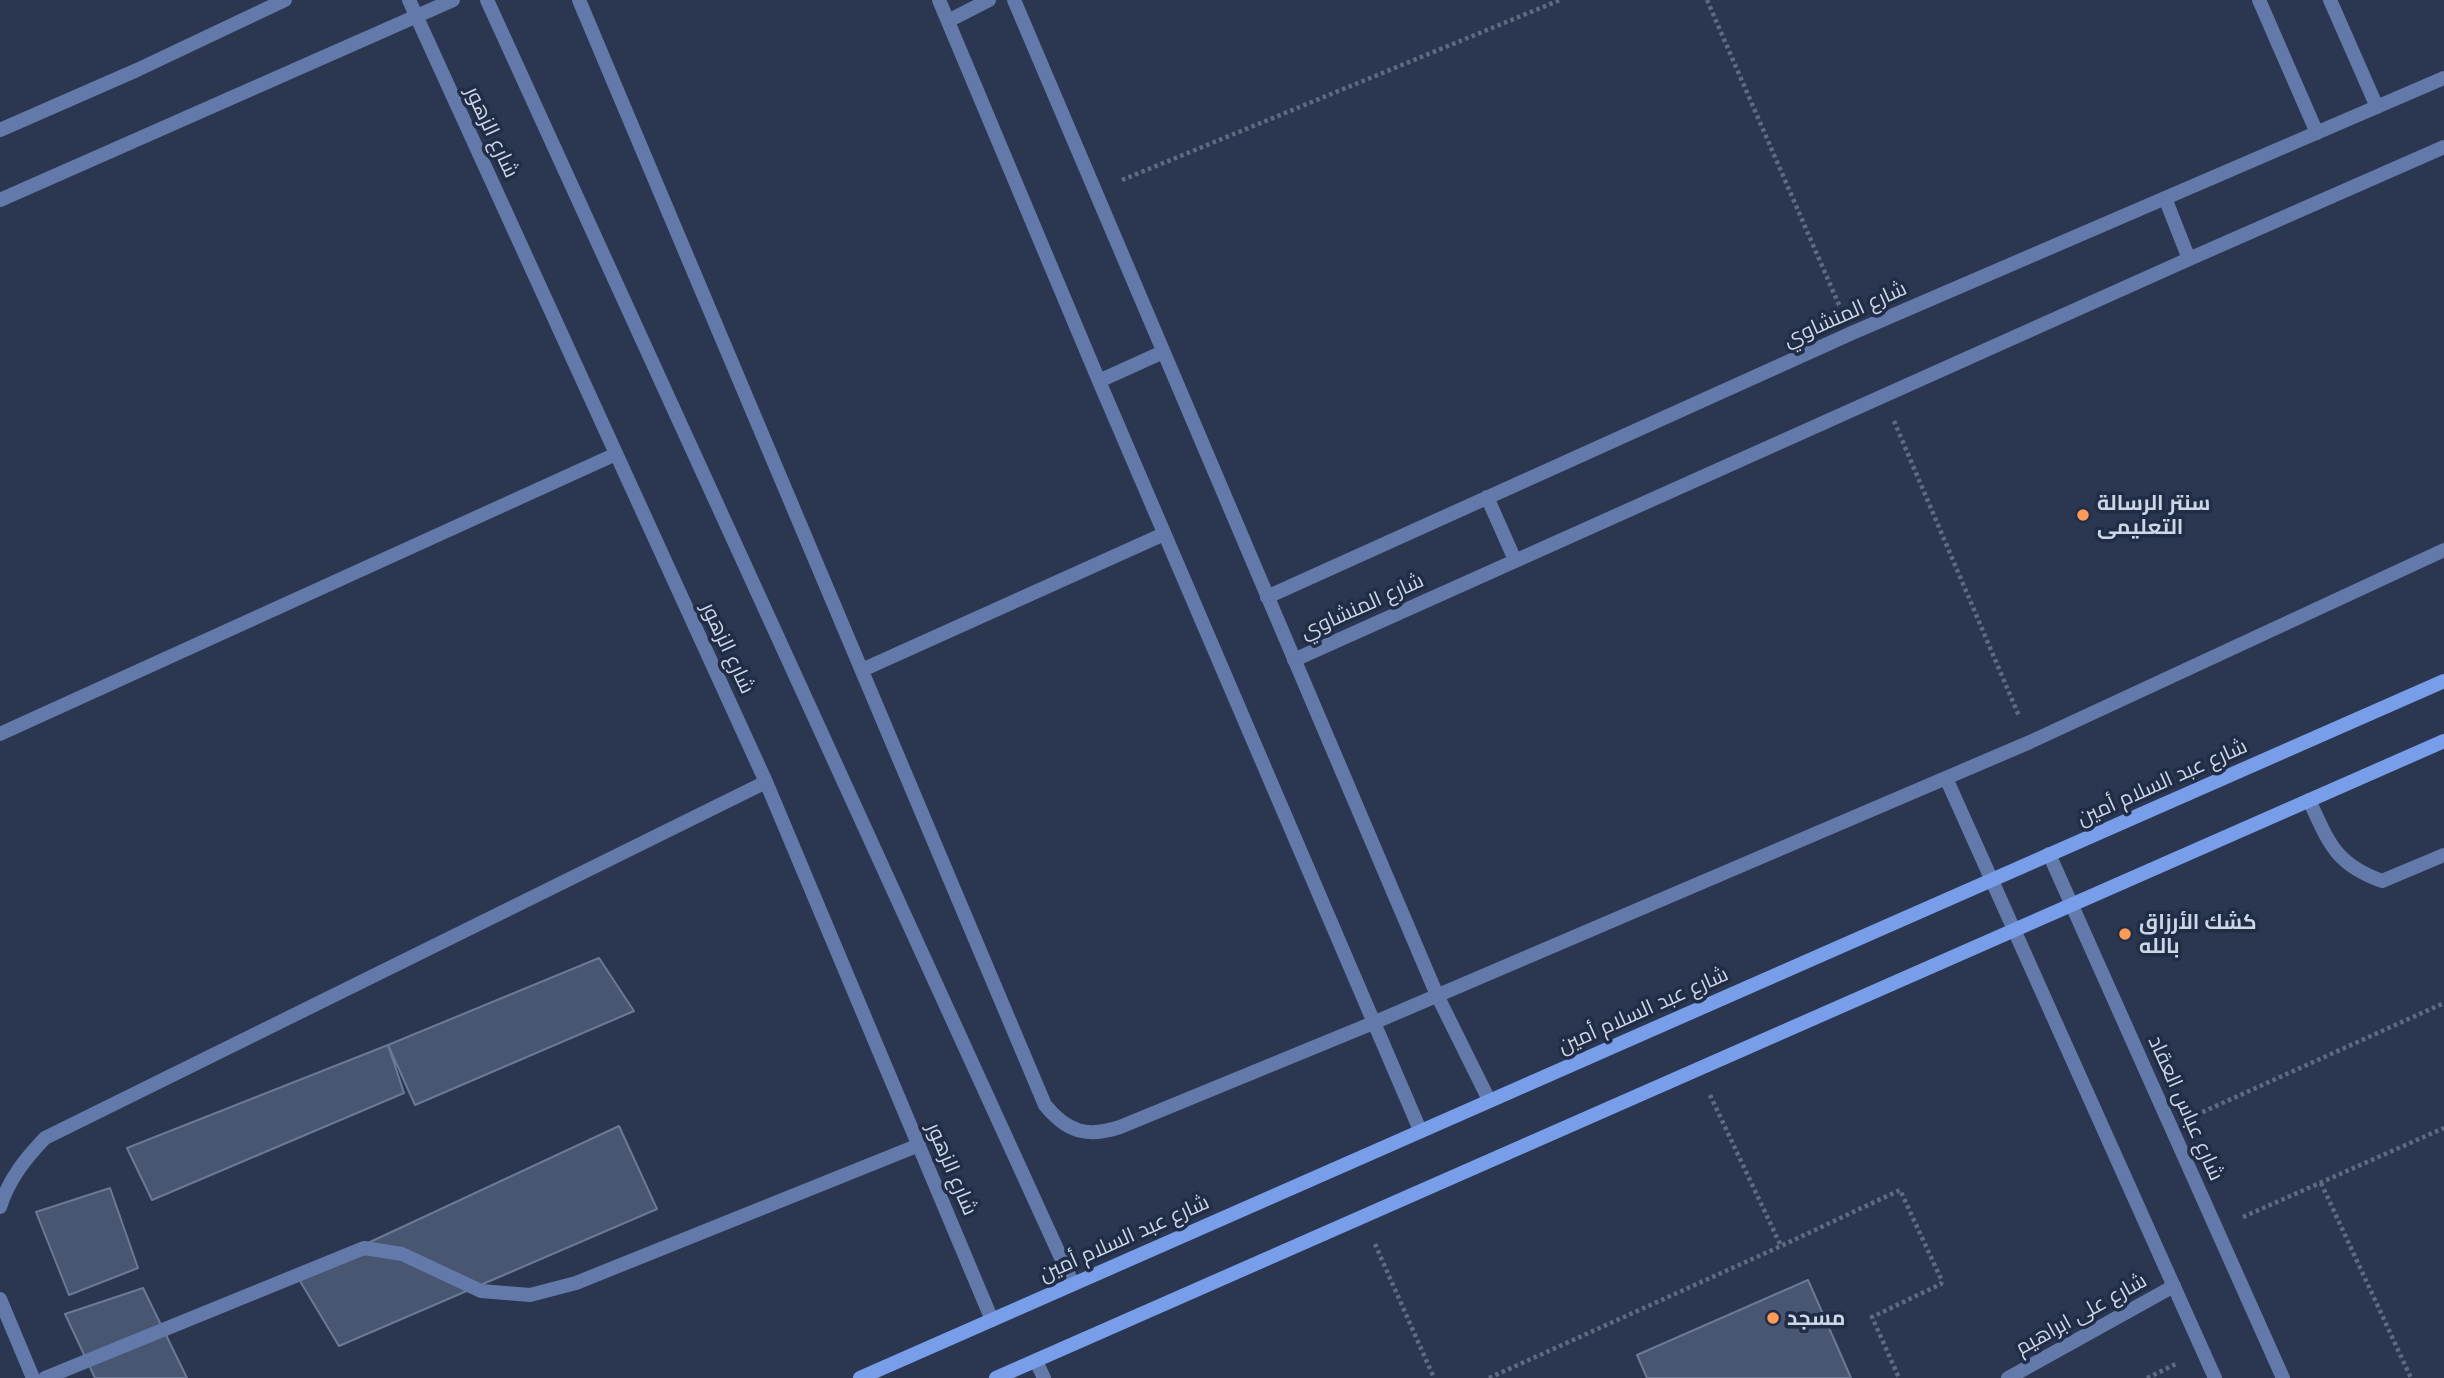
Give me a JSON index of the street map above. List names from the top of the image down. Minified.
{"streets":{"street":["شارع الزهور","شارع المنشاوي","شارع عبد السلام أمين","شارع عباس العقاد","شارع على ابراهيم"]},"crossings":[["شارع الزهور","شارع عبد السلام أمين"],["شارع عبد السلام أمين","شارع عباس العقاد"]],"places":["سنتر الرسالة التعليمى","كشك الأرزاق بالله","مسجد"]}
